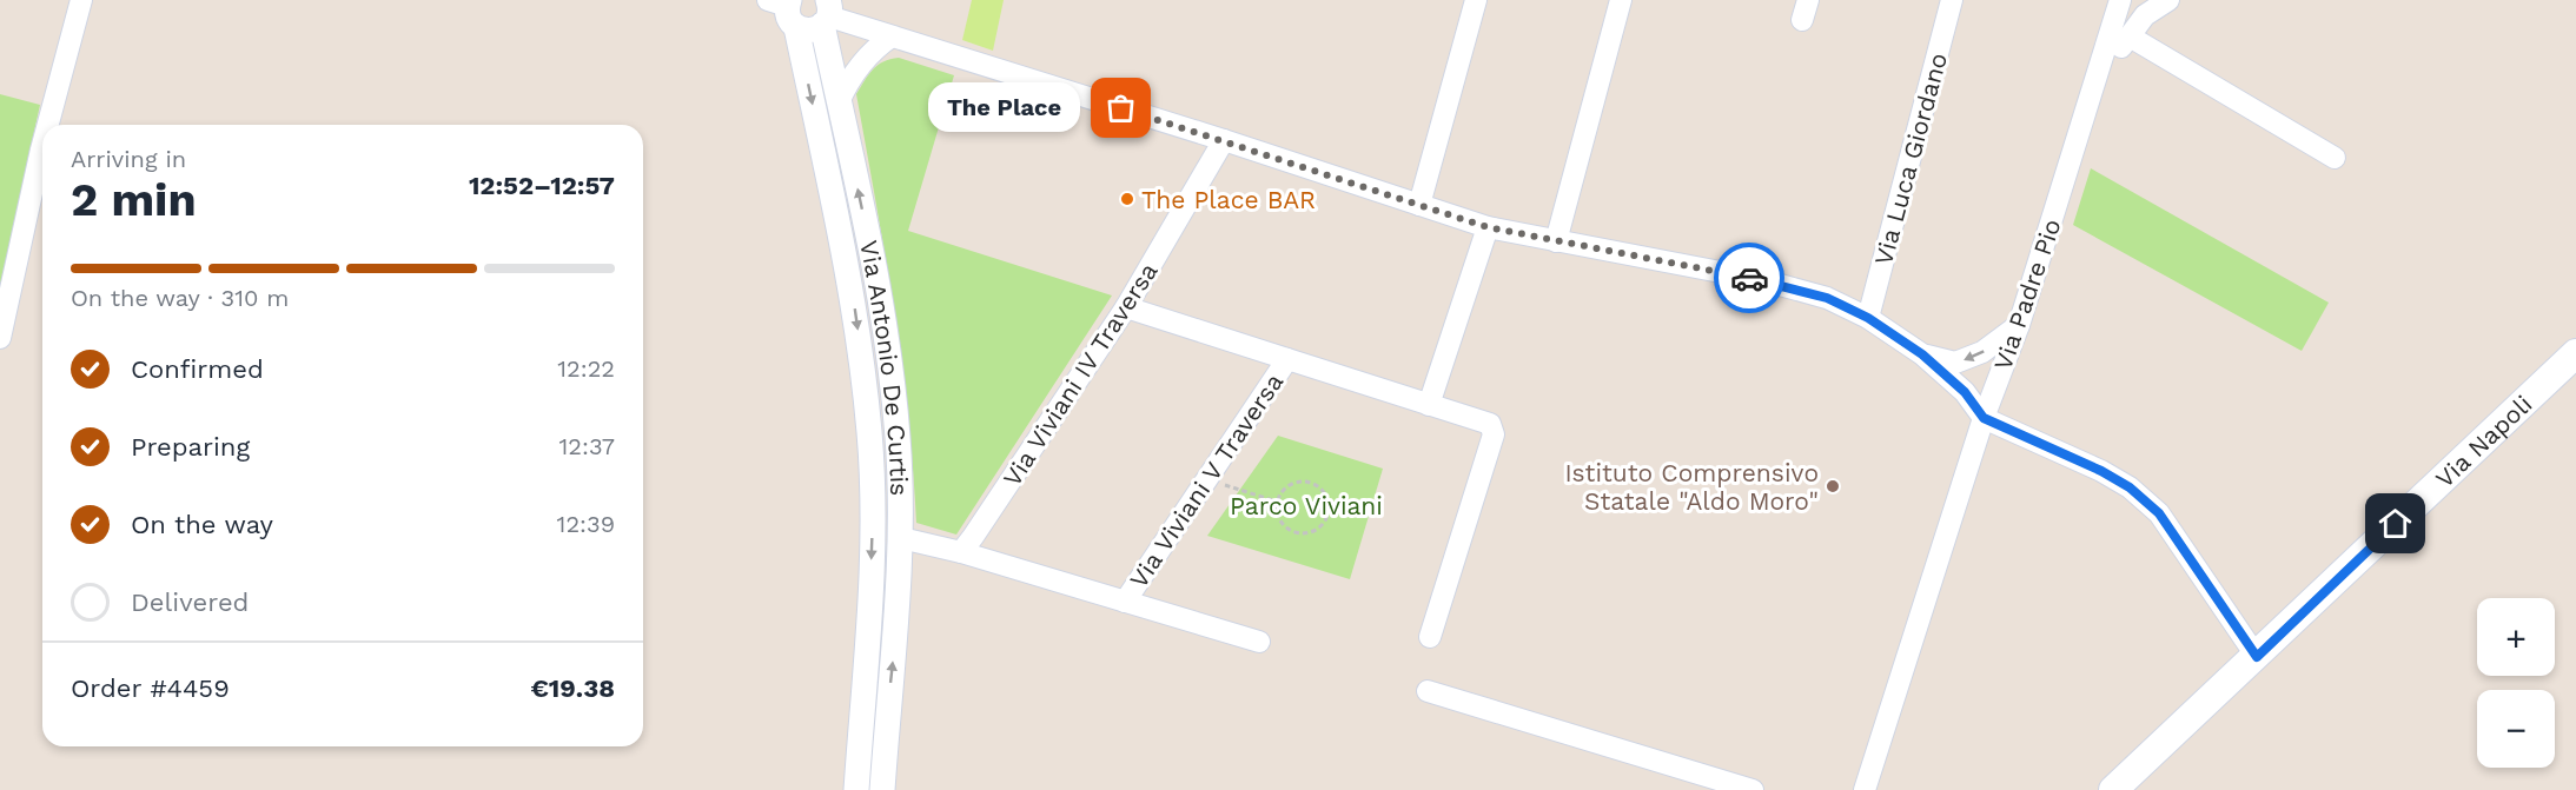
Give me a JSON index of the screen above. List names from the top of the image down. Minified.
{"streets":{"main road":["Via Napoli"],"street":["Via Luca Giordano","Via Padre Pio","Via Antonio De Curtis","Via Viviani IV Traversa","Via Viviani V Traversa"]},"crossings":[["Via Viviani IV Traversa","Via Viviani V Traversa"]],"parks":["Parco Viviani"],"places":["The Place","The Place BAR","Istituto Comprensivo Statale \"Aldo Moro\""],"page":{"bubble":"The Place","heading":["2 min","Arriving in","12:52–12:57"],"panel":["Order #4459","€19.38"],"bar":"On the way · 310 m","list":[["Confirmed","12:22"],["Preparing","12:37"],["On the way","12:39"],"Delivered"],"map_buttons":["+","−"]}}
